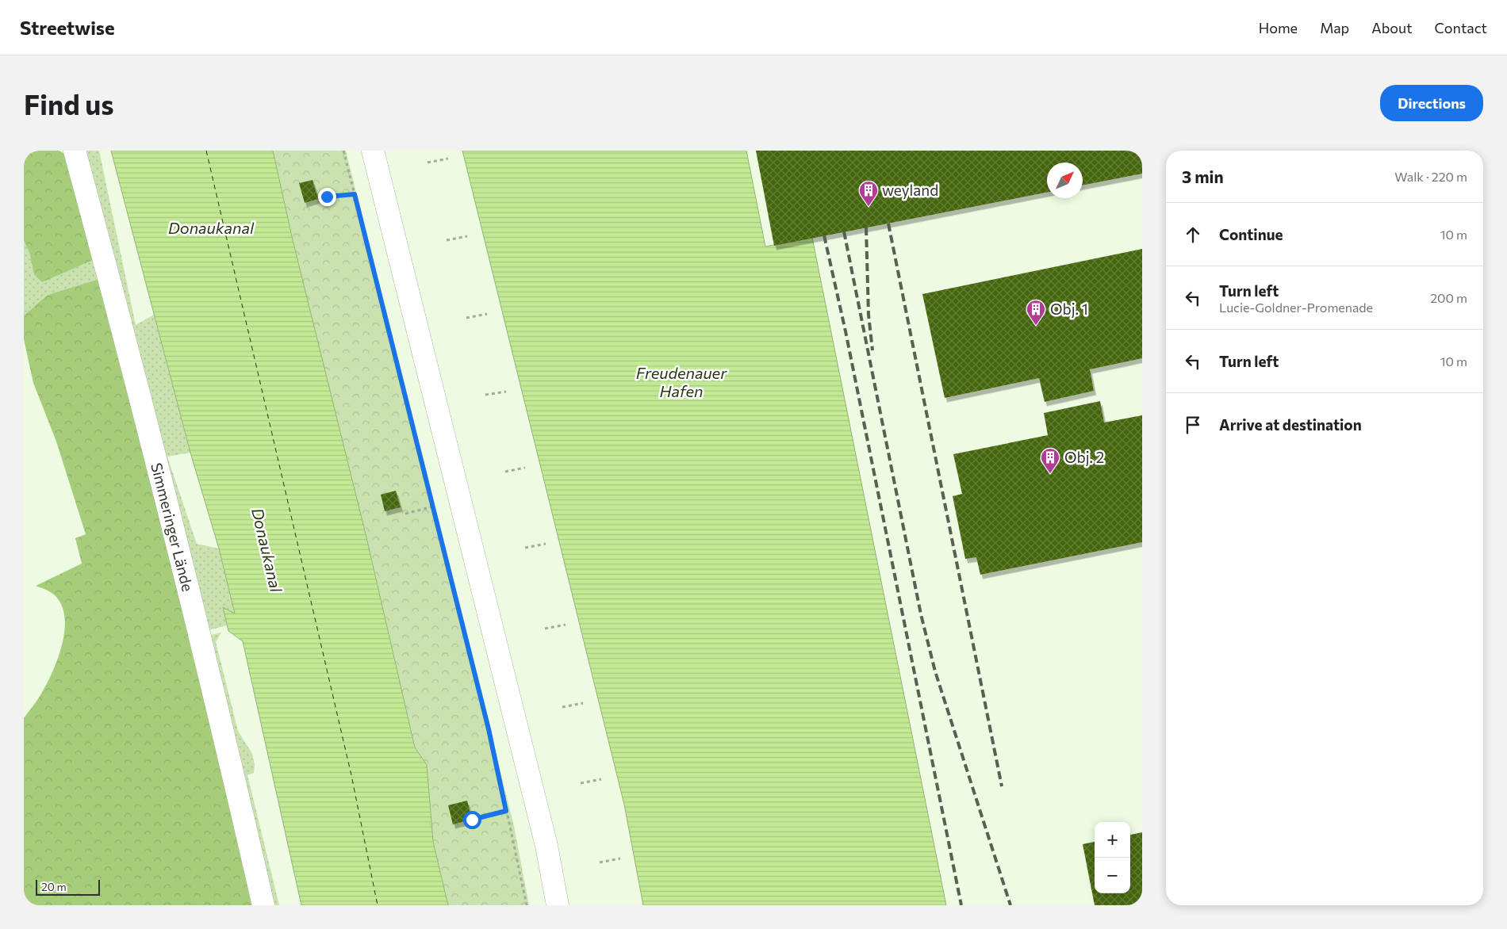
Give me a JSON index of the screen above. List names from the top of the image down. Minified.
{"streets":{"lane":["Simmeringer Lände"]},"water":["Donaukanal","Freudenauer Hafen"],"places":{"building":["weyland","Obj. 1","Obj. 2"]},"scale_bar":"20 m","north":"top right","page":{"header":"Streetwise","nav":["Home","Map","About","Contact"],"buttons":"Directions","title":"Find us","heading":["3 min","Walk · 220 m"],"list":[["Continue","10 m"],["Turn left","Lucie-Goldner-Promenade","200 m"],["Turn left","10 m"],"Arrive at destination"],"map_buttons":["+","−"],"scale":"20 m"}}
